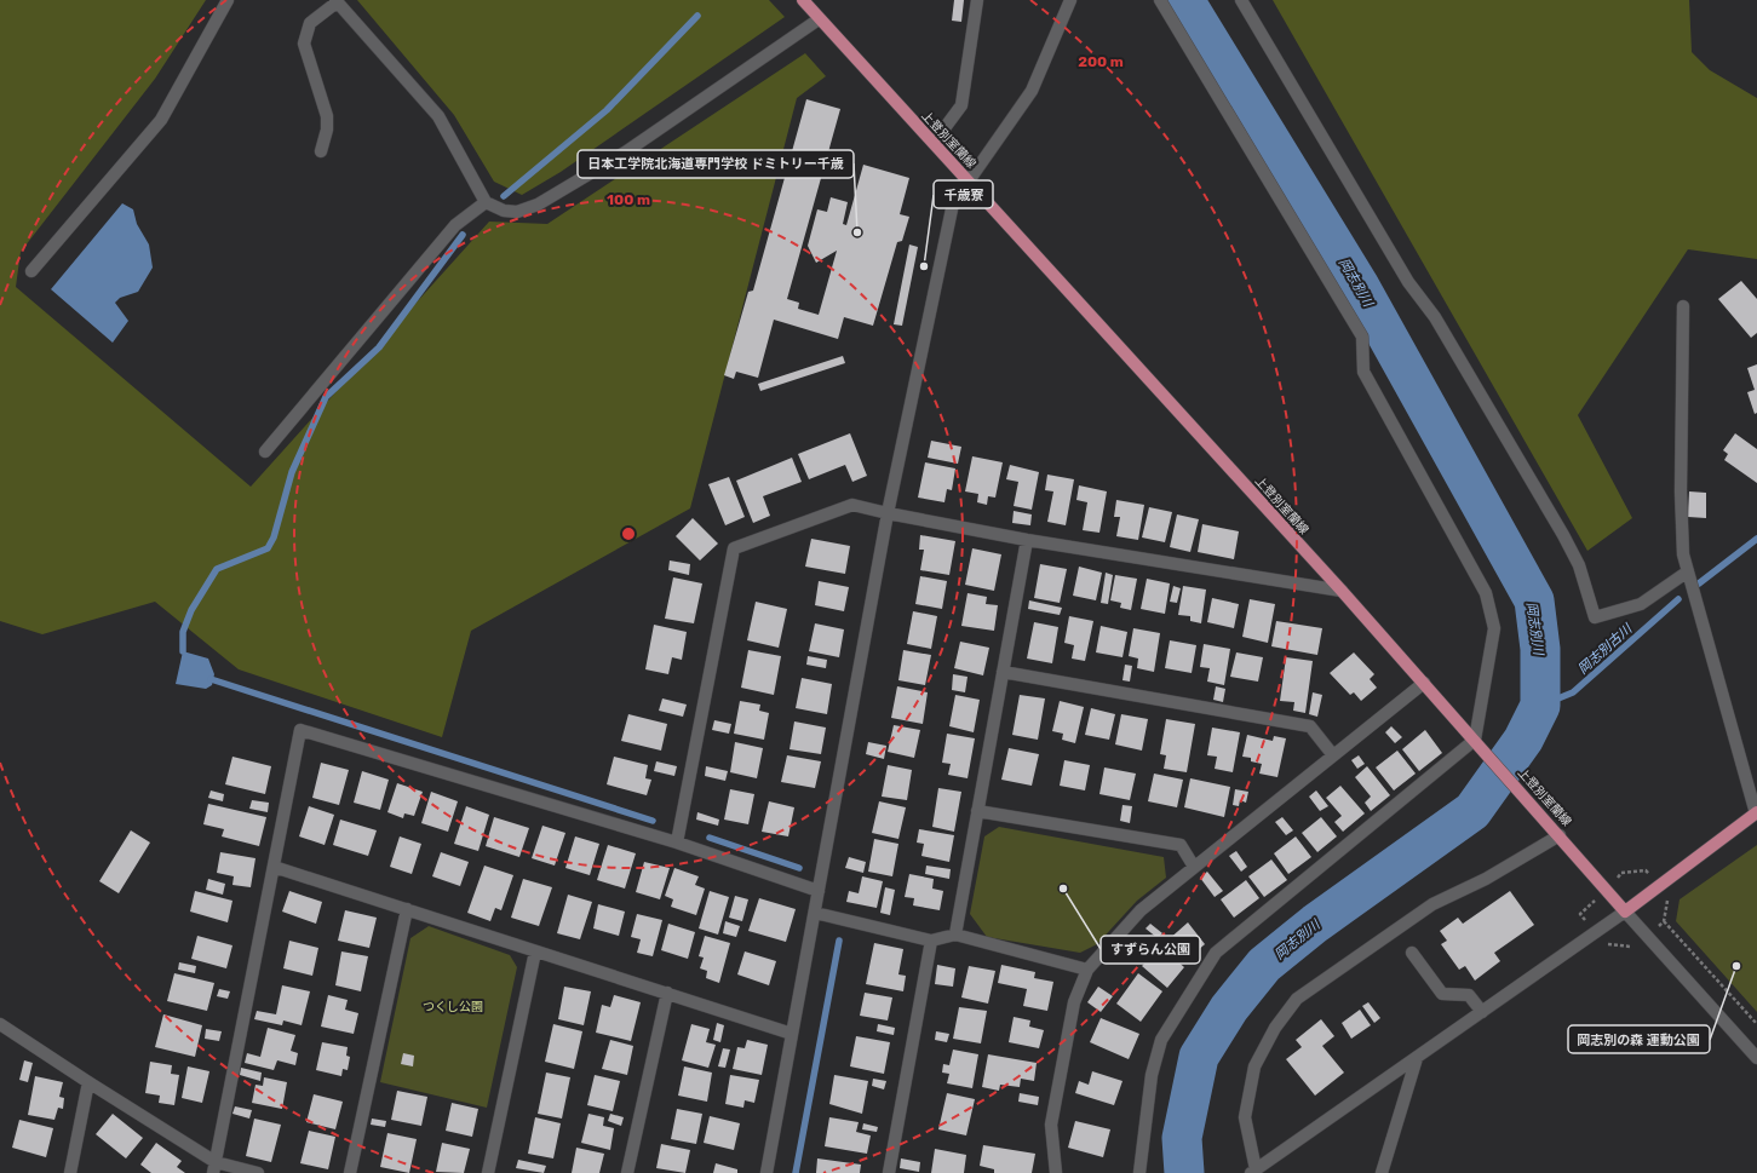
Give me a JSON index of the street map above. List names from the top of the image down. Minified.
{"streets":{"main road":["上登別室蘭線"]},"water":["岡志別川","岡志別古川"],"parks":["つくし公園"],"places":["日本工学院北海道専門学校 ドミトリー千歳","千歳寮","すずらん公園","岡志別の森 運動公園"],"rings":["200 m","100 m"]}
